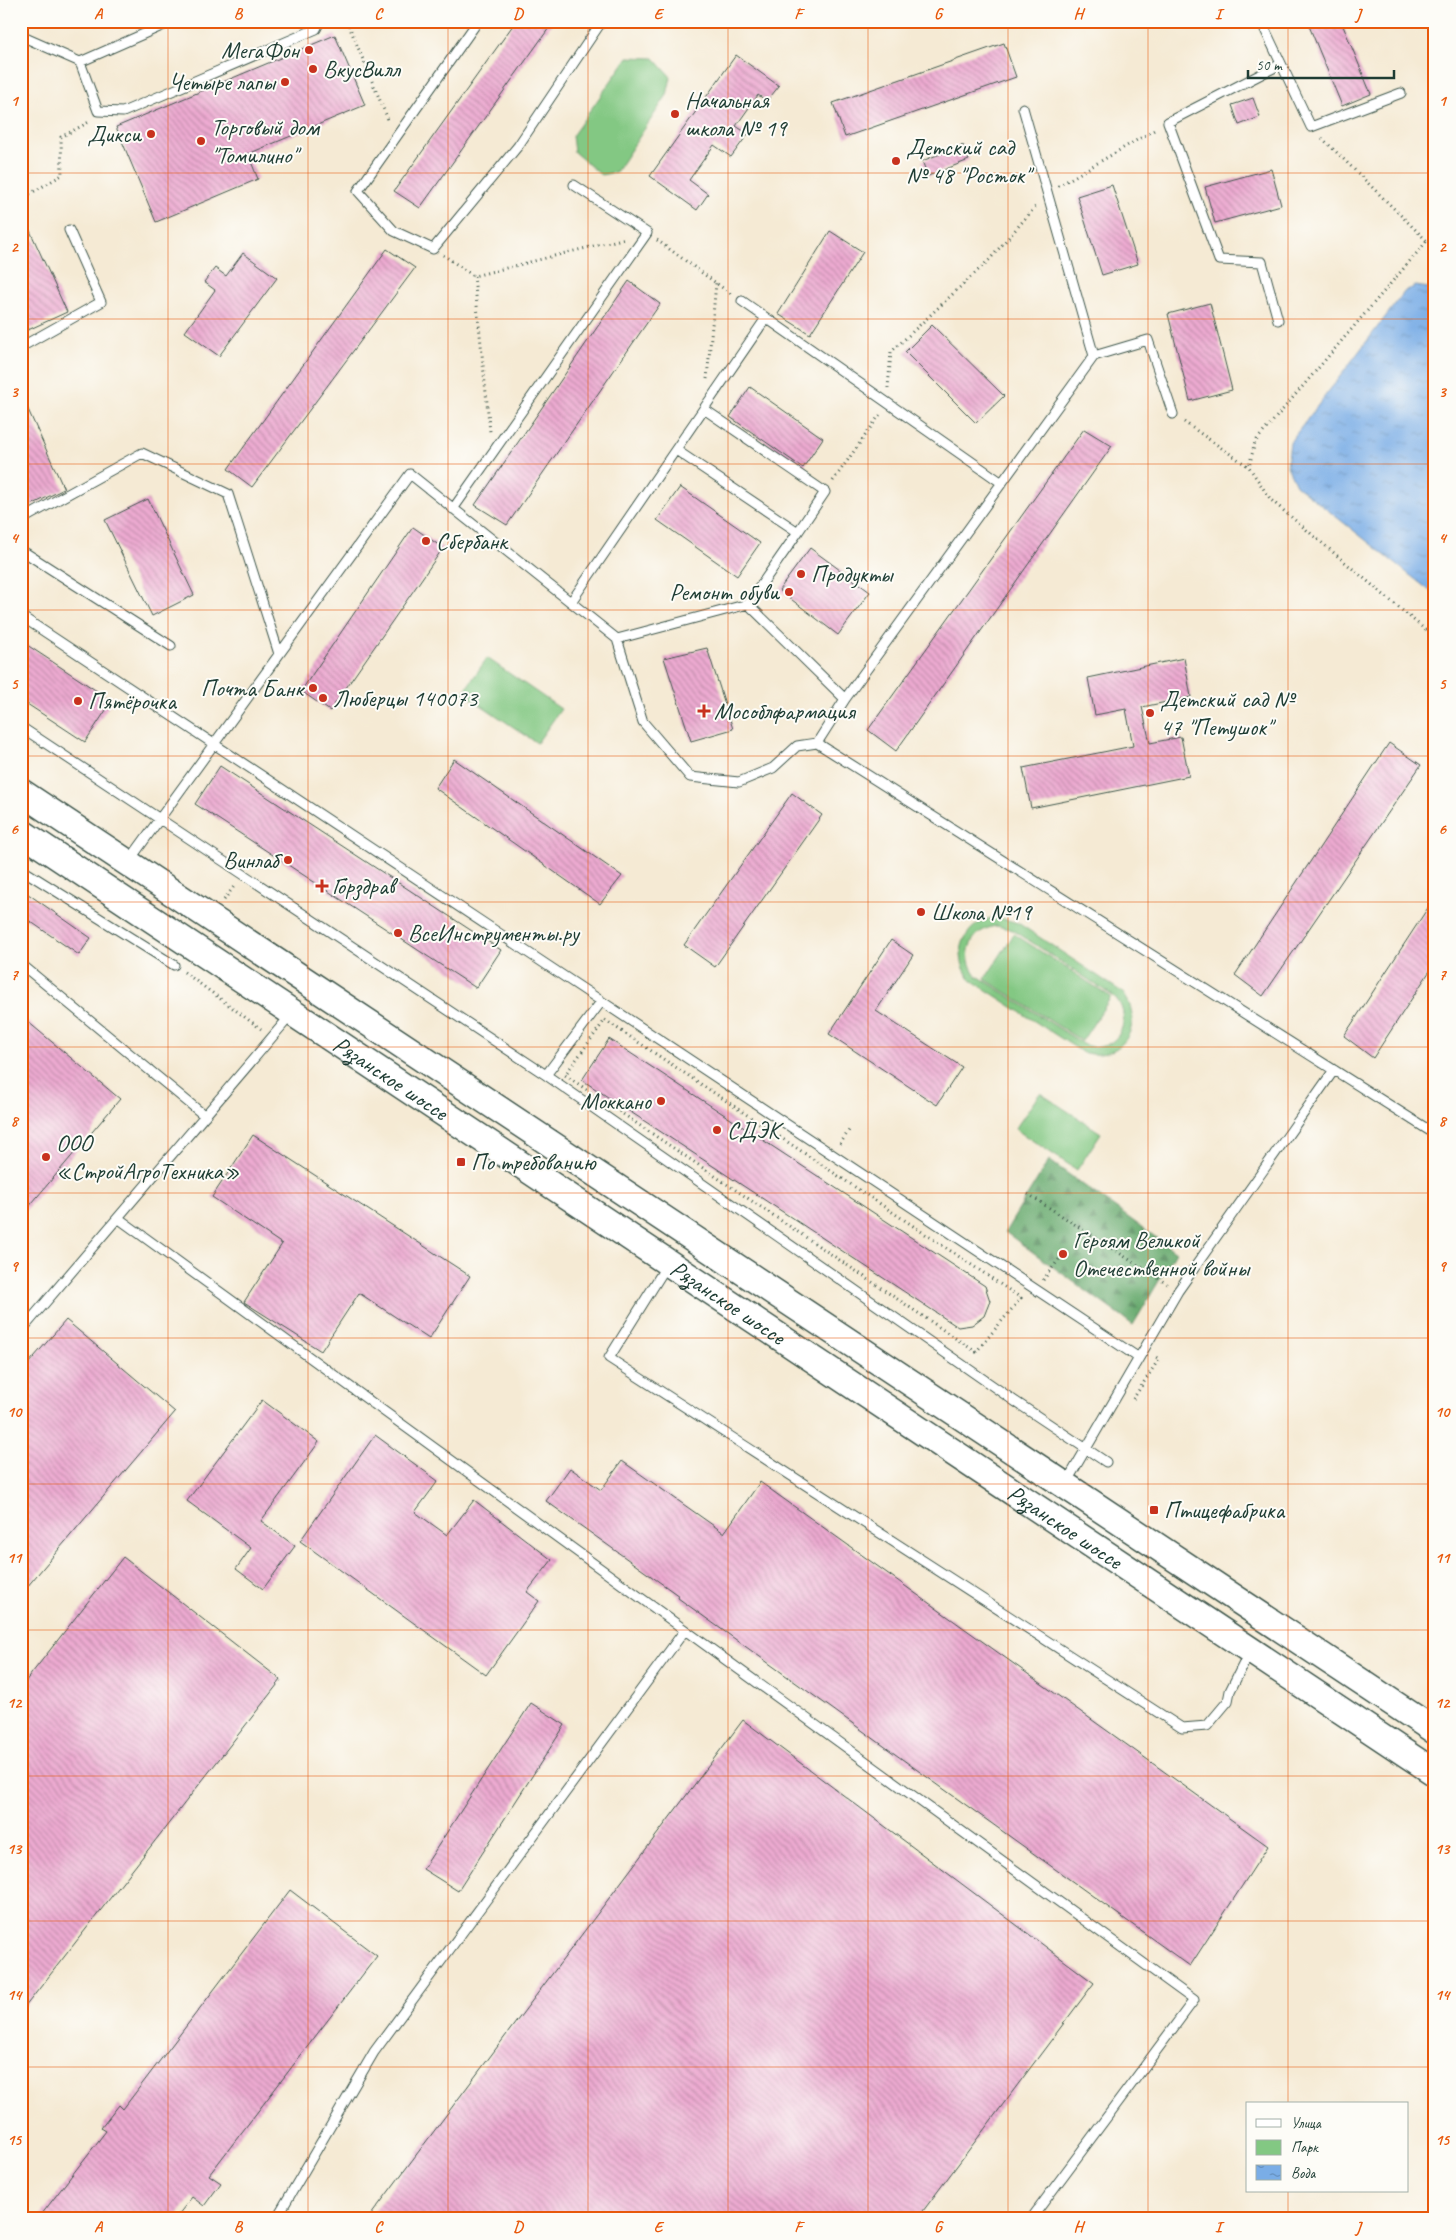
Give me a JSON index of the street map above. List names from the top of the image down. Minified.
{"streets":{"main road":["Рязанское шоссе"]},"places":{"other":["МегаФон","ВкусВилл","Четыре лапы","Начальная школа № 19","Дикси","Торговый дом \"Томилино\"","Детский сад № 48 \"Росток\"","Сбербанк","Продукты","Ремонт обуви","Почта Банк","Люберцы 140073","Пятёрочка","Детский сад № 47 \"Петушок\"","Винлаб","Школа №19","ВсеИнструменты.ру","Моккано","СДЭК","ООО «СтройАгроТехника»","Героям Великой Отечественной войны"],"health":["Мособлфармация","Горздрав"],"transit":["По требованию","Птицефабрика"]},"legend":["Улица","Парк","Вода"],"scale_bar":"50 m","grid":{"columns":["A","B","C","D","E","F","G","H","I","J"],"rows":["1","2","3","4","5","6","7","8","9","10","11","12","13","14","15"]}}
